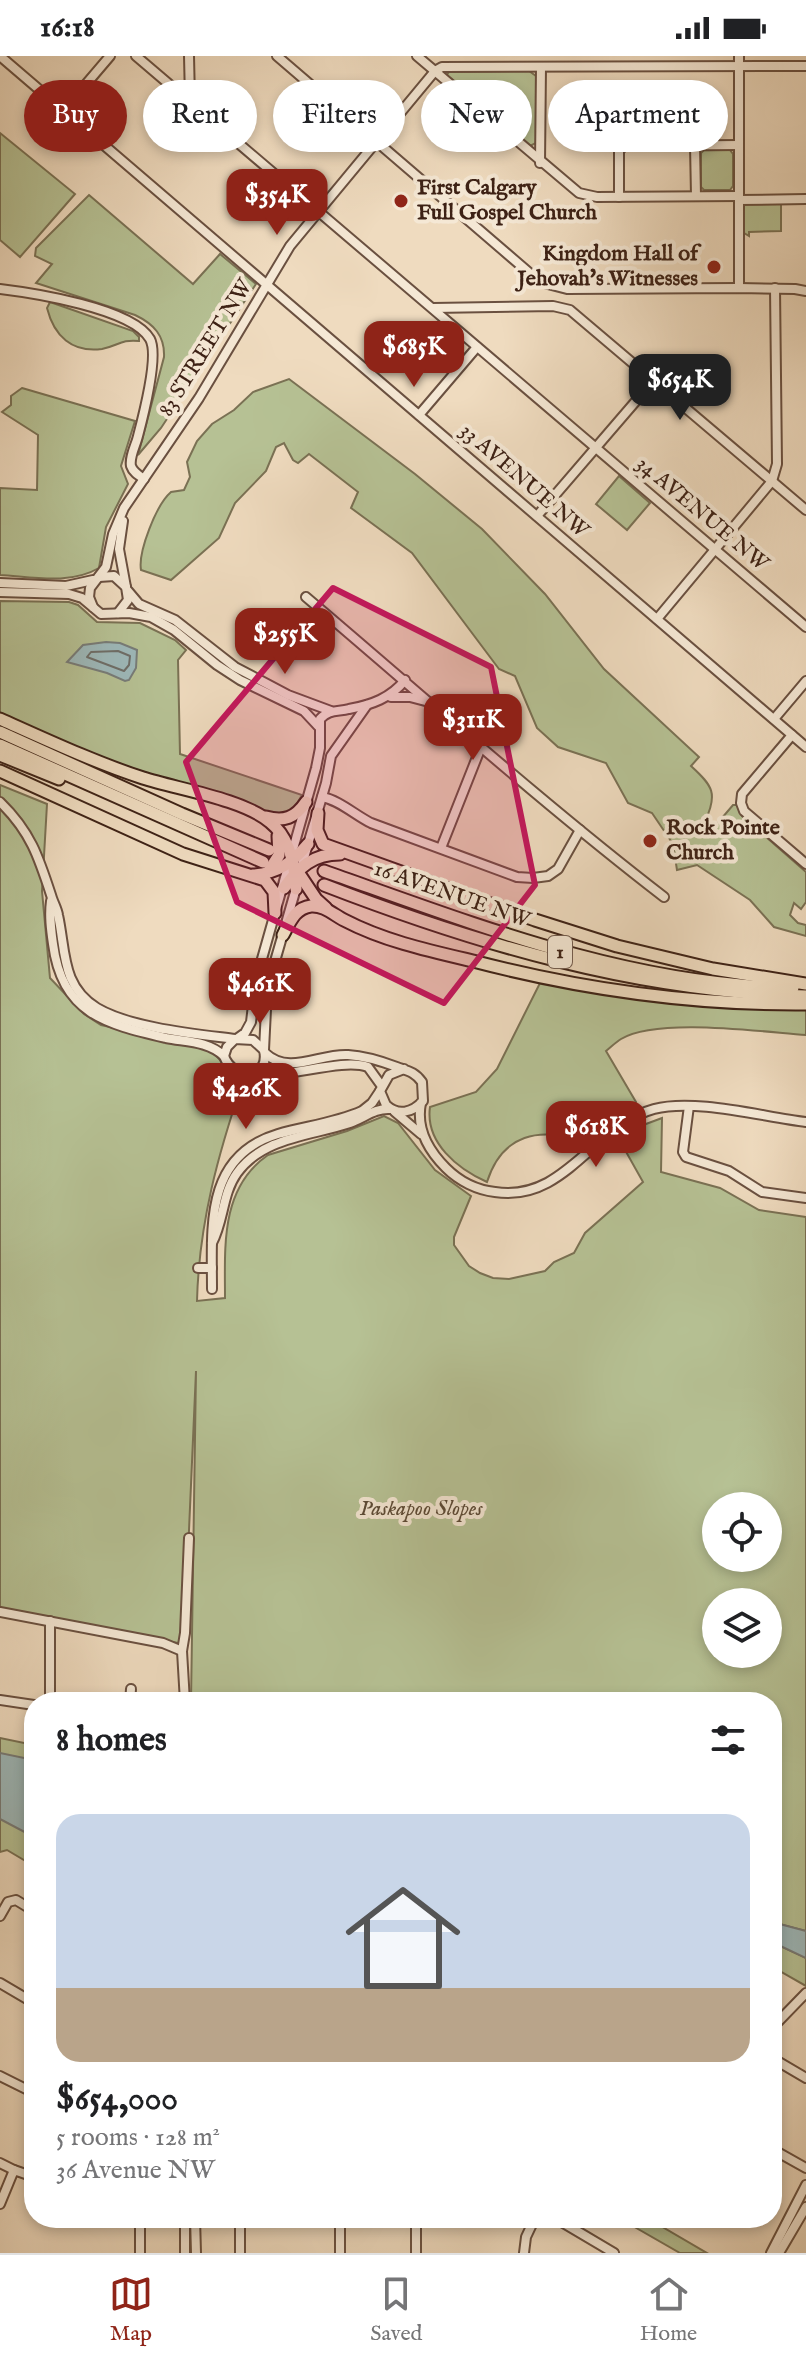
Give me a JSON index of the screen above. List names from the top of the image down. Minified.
{"streets":{"highway":["16 AVENUE NW","1"],"street":["83 STREET NW","33 AVENUE NW","34 AVENUE NW"]},"crossings":[["83 STREET NW","33 AVENUE NW"],["83 STREET NW","34 AVENUE NW"]],"parks":["Paskapoo Slopes"],"places":["First Calgary Full Gospel Church","Kingdom Hall of Jehovah's Witnesses","Rock Pointe Church"],"page":{"status":"16:18","chip":["Buy","Rent","Filters","New","Apartment"],"price":["$354K","$685K","$654K","$255K","$311K","$461K","$426K","$618K"],"heading":"8 homes","list":[{"name":"$654,000","note":"5 rooms · 128 m² · 36 Avenue NW"}],"tabs":["Map","Saved","Home"]}}
